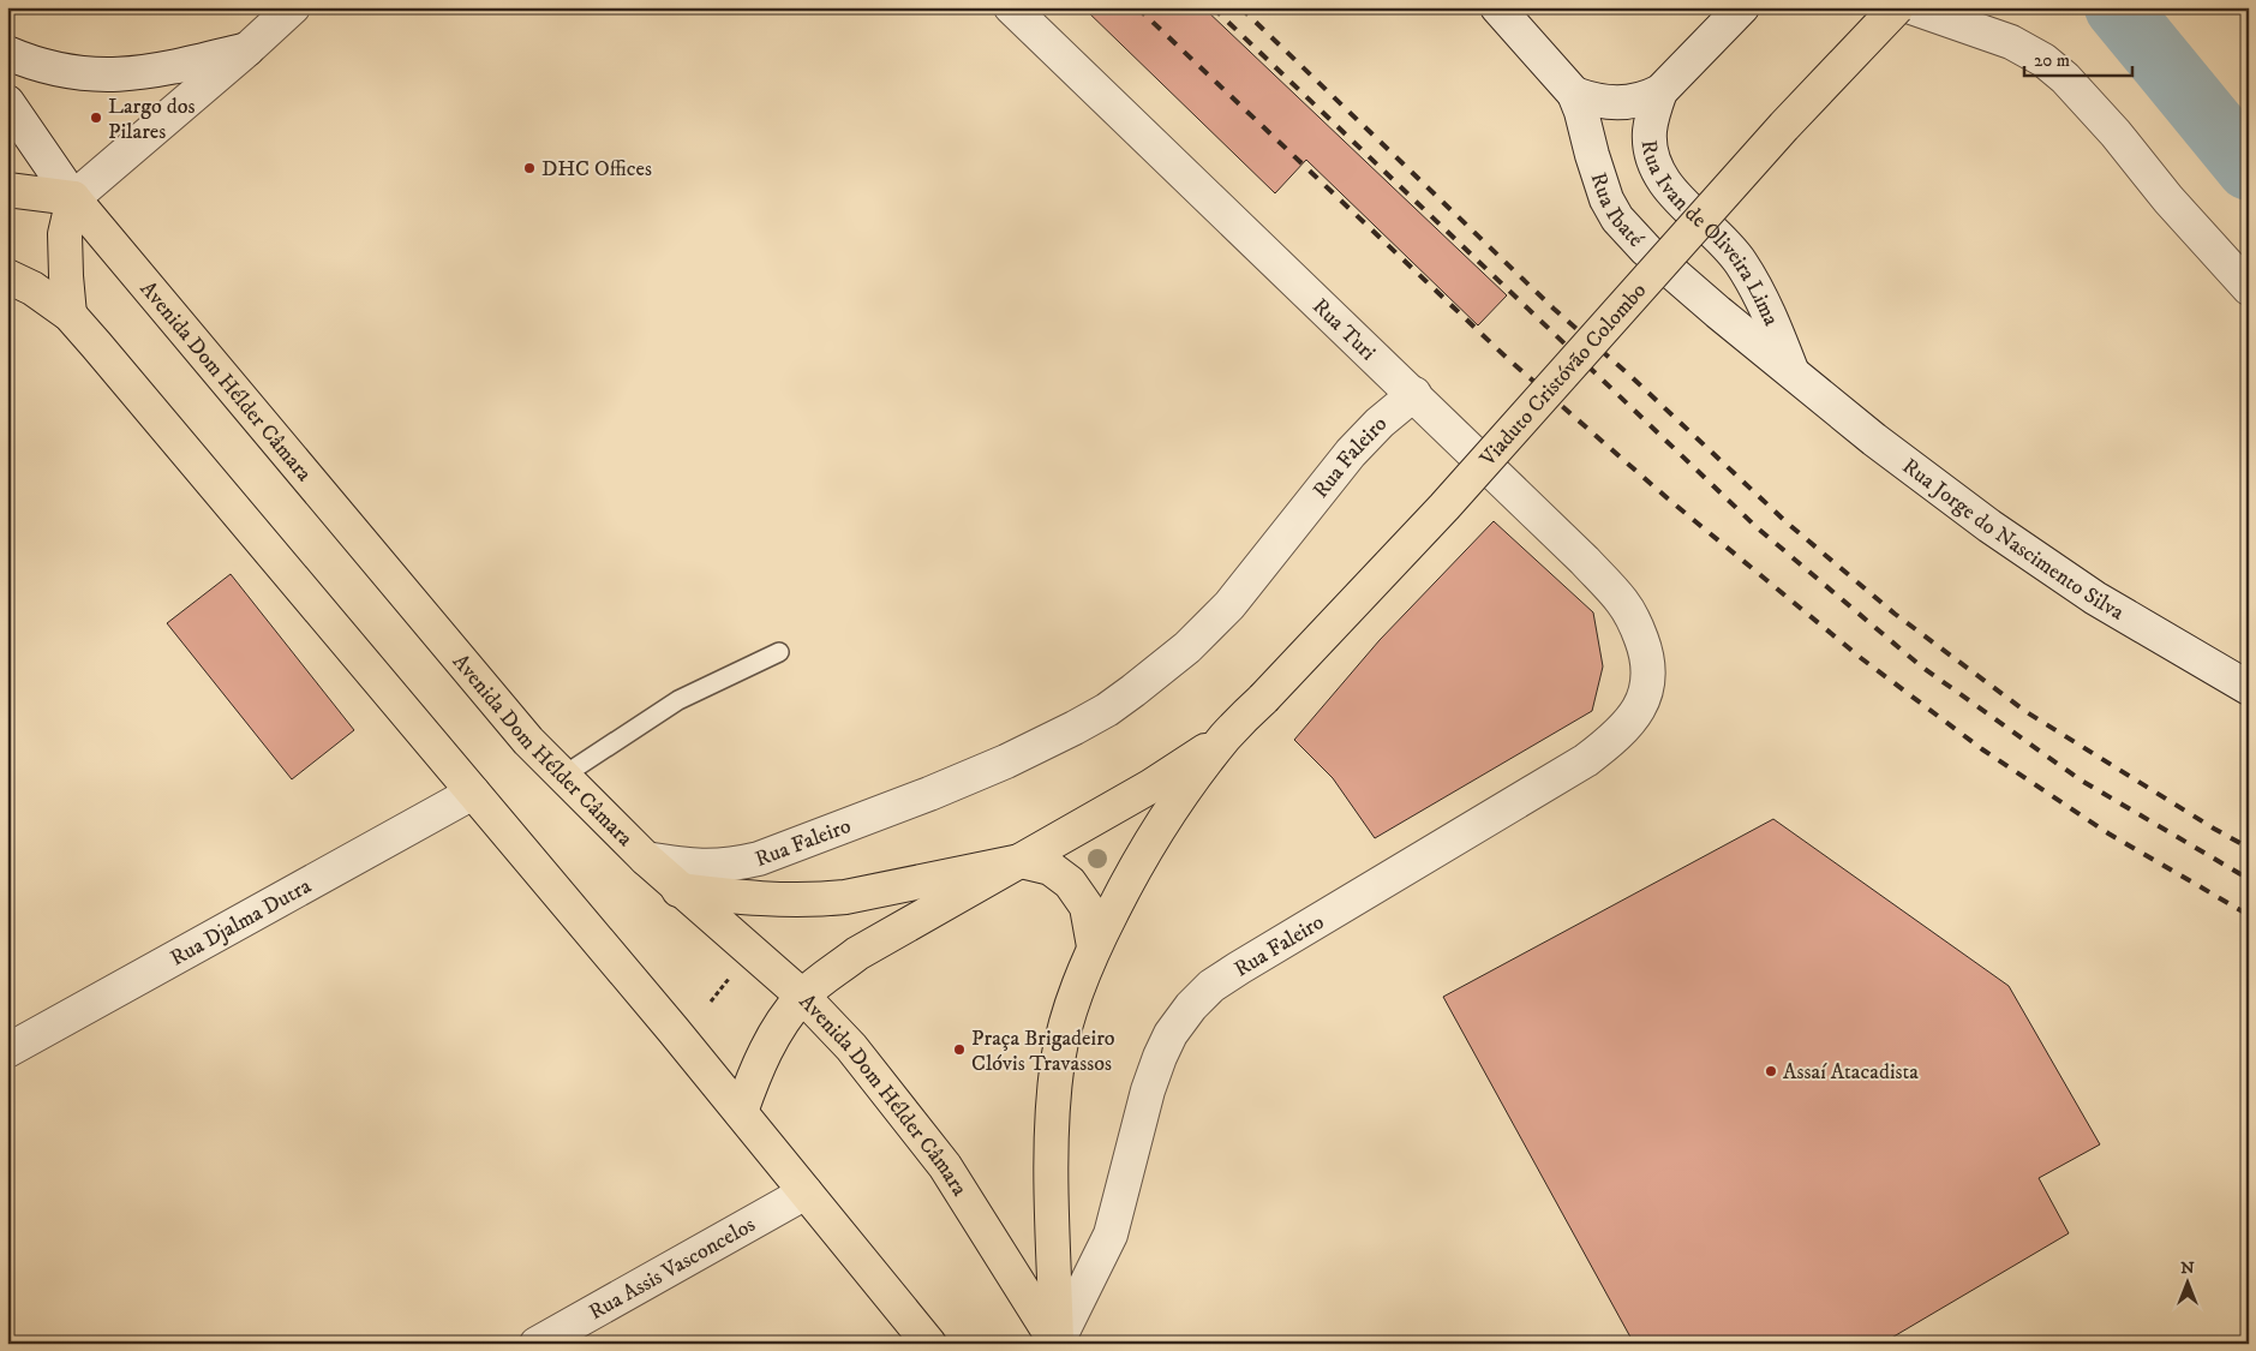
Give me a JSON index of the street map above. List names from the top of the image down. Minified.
{"streets":{"main road":["Viaduto Cristóvão Colombo","Avenida Dom Hélder Câmara"],"street":["Rua Ibaté","Rua Ivan de Oliveira Lima","Rua Turi","Rua Faleiro","Rua Jorge do Nascimento Silva","Rua Djalma Dutra","Rua Assis Vasconcelos"]},"crossings":[["Rua Ibaté","Rua Ivan de Oliveira Lima"],["Rua Ibaté","Rua Jorge do Nascimento Silva"],["Rua Ivan de Oliveira Lima","Rua Jorge do Nascimento Silva"],["Rua Turi","Rua Faleiro"],["Avenida Dom Hélder Câmara","Rua Faleiro"]],"places":["Largo dos Pilares","DHC Offices","Praça Brigadeiro Clóvis Travassos","Assaí Atacadista"],"scale_bar":"20 m","north":"top"}
